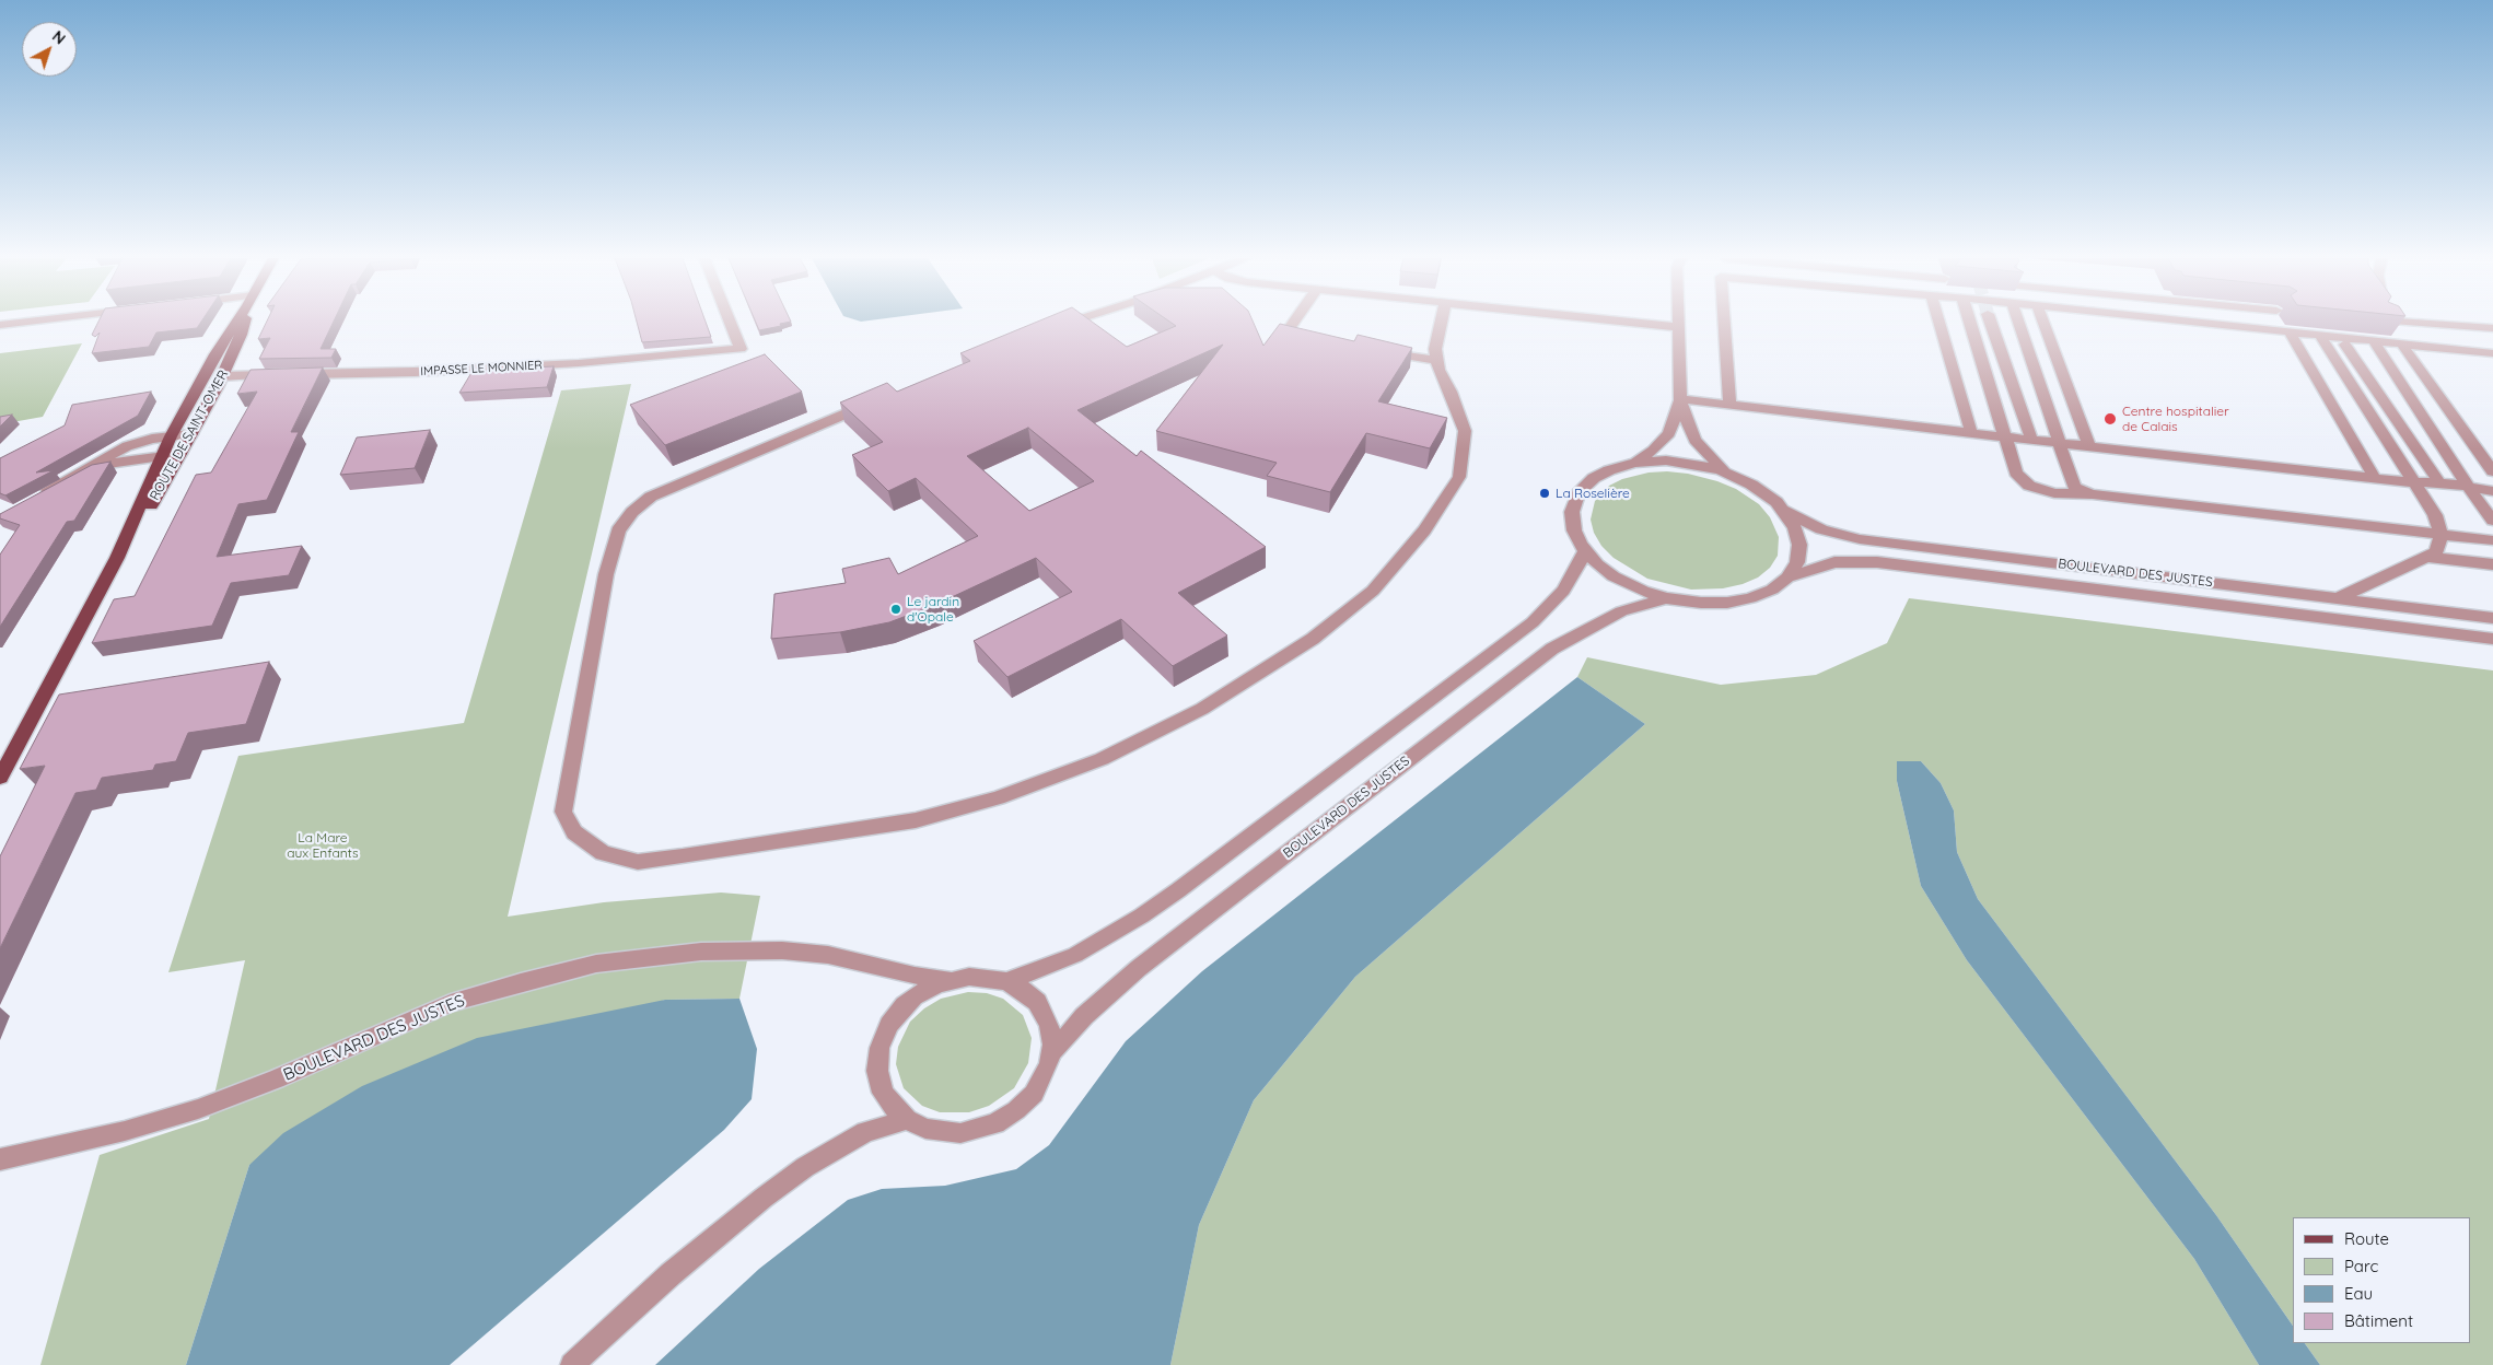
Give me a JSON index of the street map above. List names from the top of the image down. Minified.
{"streets":{"main road":["ROUTE DE SAINT-OMER"],"street":["IMPASSE LE MONNIER","BOULEVARD DES JUSTES"]},"crossings":[["IMPASSE LE MONNIER","ROUTE DE SAINT-OMER"]],"parks":["La Mare aux Enfants"],"places":["Centre hospitalier de Calais","La Roselière","Le jardin d'Opale"],"legend":["Route","Parc","Eau","Bâtiment"],"north":"top right"}
